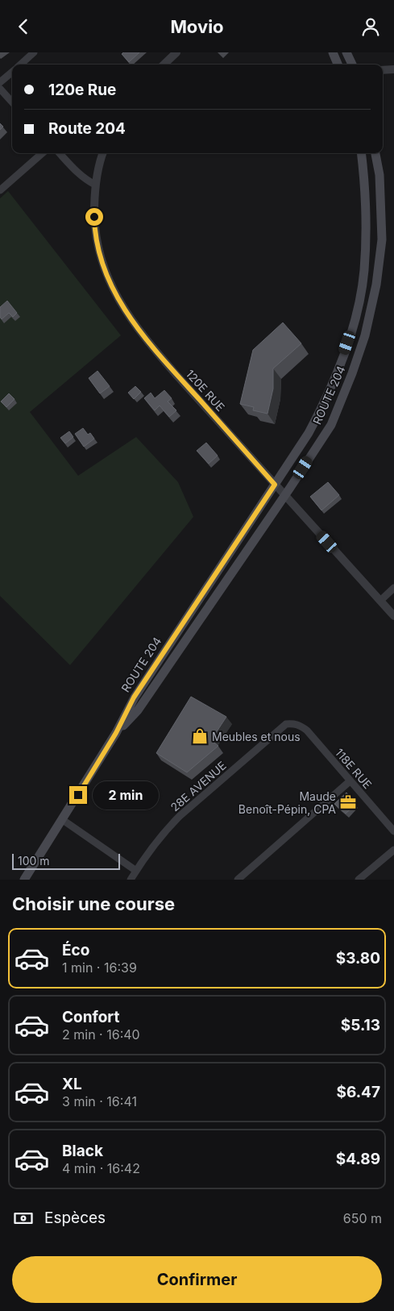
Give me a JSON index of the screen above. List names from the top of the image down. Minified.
{"streets":{"main road":["ROUTE 204"],"street":["120E RUE","118E RUE","28E AVENUE"]},"crossings":[["120E RUE","ROUTE 204"],["118E RUE","28E AVENUE"]],"places":{"shop":["Meubles et nous"],"office":["Maude Benoît-Pépin, CPA"]},"scale_bar":"100 m","page":{"header":"Movio","banner":["120e Rue","Route 204"],"bubble":"2 min","scale":"100 m","heading":"Choisir une course","list":[{"name":"Éco","note":"1 min · 16:39","value":"$3.80"},{"name":"Confort","note":"2 min · 16:40","value":"$5.13"},{"name":"XL","note":"3 min · 16:41","value":"$6.47"},{"name":"Black","note":"4 min · 16:42","value":"$4.89"}],"pay":["Espèces","650 m"],"buttons":"Confirmer"}}
